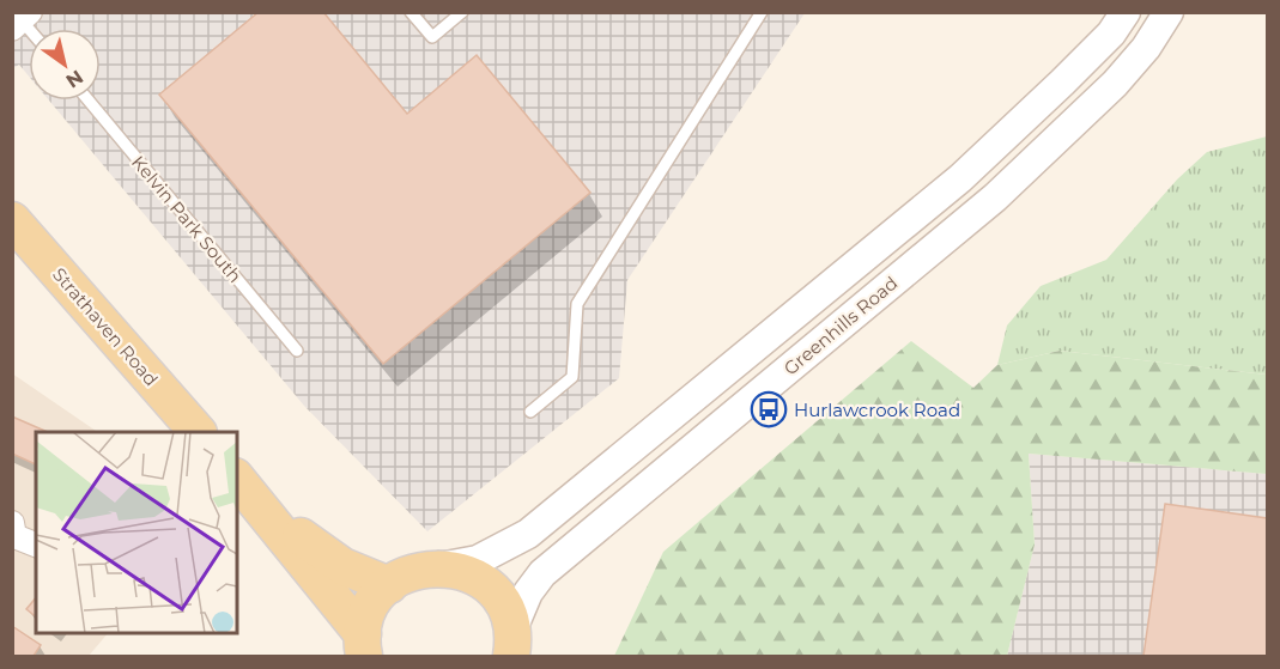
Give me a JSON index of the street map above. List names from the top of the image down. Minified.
{"streets":{"main road":["Strathaven Road"],"street":["Greenhills Road"],"lane":["Kelvin Park South"]},"places":{"bus stop":["Hurlawcrook Road"]},"north":"bottom right"}
